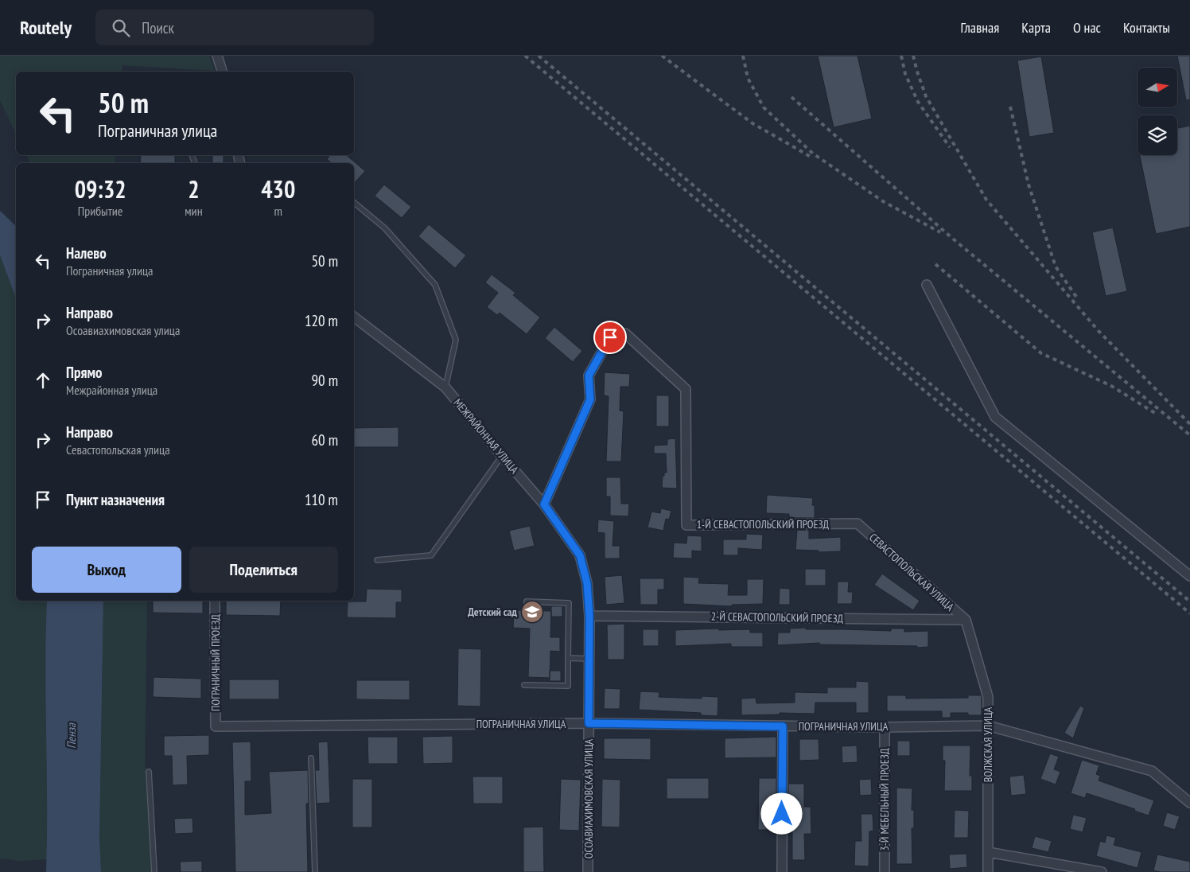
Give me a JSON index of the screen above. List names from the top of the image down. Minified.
{"streets":{"street":["МЕЖРАЙОННАЯ УЛИЦА","1-Й СЕВАСТОПОЛЬСКИЙ ПРОЕЗД","СЕВАСТОПОЛЬСКАЯ УЛИЦА","2-Й СЕВАСТОПОЛЬСКИЙ ПРОЕЗД","ПОГРАНИЧНЫЙ ПРОЕЗД","ПОГРАНИЧНАЯ УЛИЦА","ВОЛЖСКАЯ УЛИЦА","ОСОАВИАХИМОВСКАЯ УЛИЦА","3-Й МЕБЕЛЬНЫЙ ПРОЕЗД"]},"crossings":[["МЕЖРАЙОННАЯ УЛИЦА","1-Й СЕВАСТОПОЛЬСКИЙ ПРОЕЗД"],["МЕЖРАЙОННАЯ УЛИЦА","ОСОАВИАХИМОВСКАЯ УЛИЦА"],["1-Й СЕВАСТОПОЛЬСКИЙ ПРОЕЗД","СЕВАСТОПОЛЬСКАЯ УЛИЦА"],["СЕВАСТОПОЛЬСКАЯ УЛИЦА","2-Й СЕВАСТОПОЛЬСКИЙ ПРОЕЗД"],["СЕВАСТОПОЛЬСКАЯ УЛИЦА","ВОЛЖСКАЯ УЛИЦА"],["2-Й СЕВАСТОПОЛЬСКИЙ ПРОЕЗД","ВОЛЖСКАЯ УЛИЦА"],["2-Й СЕВАСТОПОЛЬСКИЙ ПРОЕЗД","ОСОАВИАХИМОВСКАЯ УЛИЦА"],["ПОГРАНИЧНЫЙ ПРОЕЗД","ПОГРАНИЧНАЯ УЛИЦА"],["ПОГРАНИЧНАЯ УЛИЦА","ВОЛЖСКАЯ УЛИЦА"],["ПОГРАНИЧНАЯ УЛИЦА","ОСОАВИАХИМОВСКАЯ УЛИЦА"],["ПОГРАНИЧНАЯ УЛИЦА","3-Й МЕБЕЛЬНЫЙ ПРОЕЗД"]],"water":["Пенза"],"places":{"school or university":["Детский сад"]},"north":"right","page":{"header":"Routely","search":"Поиск","nav":["Главная","Карта","О нас","Контакты"],"turn":["50 m","Пограничная улица"],"eta":["09:32","Прибытие","2","мин","430","m"],"list":[{"name":"Налево","note":"Пограничная улица","value":"50 m"},{"name":"Направо","note":"Осоавиахимовская улица","value":"120 m"},{"name":"Прямо","note":"Межрайонная улица","value":"90 m"},{"name":"Направо","note":"Севастопольская улица","value":"60 m"},{"name":"Пункт назначения","value":"110 m"}],"buttons":["Выход","Поделиться"]}}
